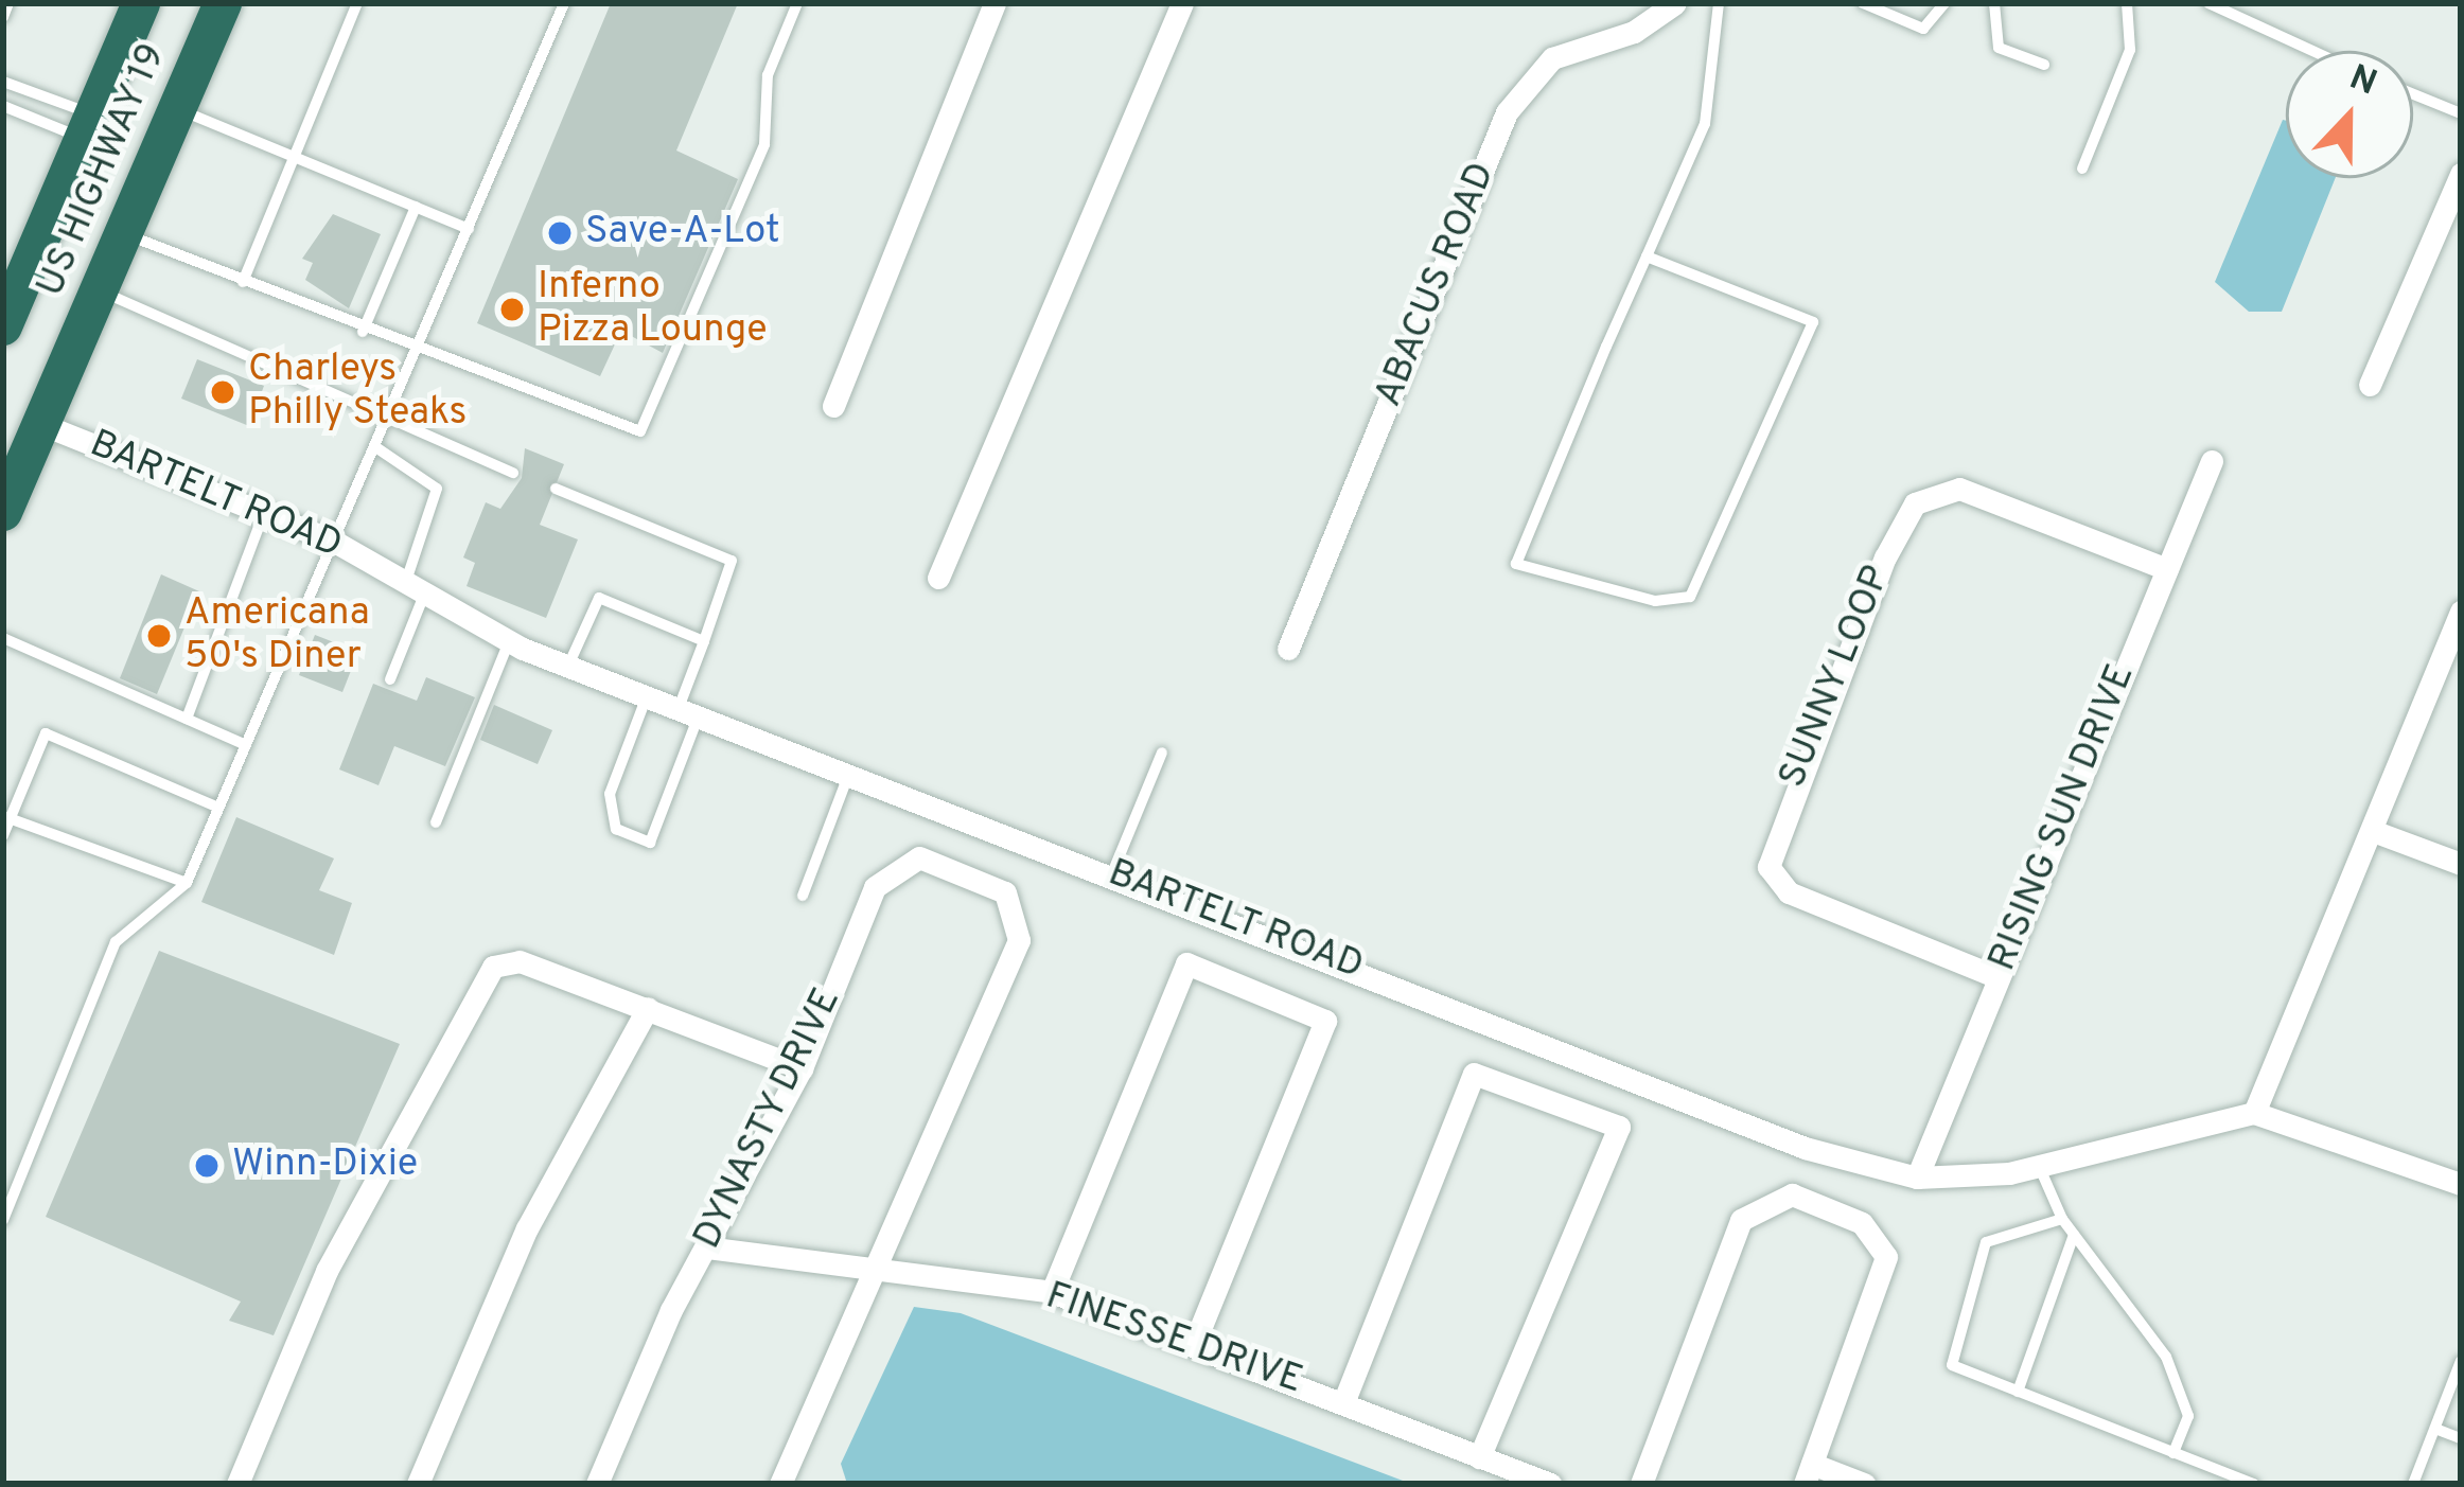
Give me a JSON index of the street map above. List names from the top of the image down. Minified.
{"streets":{"highway":["US HIGHWAY 19"],"street":["ABACUS ROAD","BARTELT ROAD","SUNNY LOOP","RISING SUN DRIVE","DYNASTY DRIVE","FINESSE DRIVE"]},"crossings":[["US HIGHWAY 19","BARTELT ROAD"],["BARTELT ROAD","RISING SUN DRIVE"],["SUNNY LOOP","RISING SUN DRIVE"],["DYNASTY DRIVE","FINESSE DRIVE"]],"places":["Save-A-Lot","Inferno Pizza Lounge","Charleys Philly Steaks","Americana 50's Diner","Winn-Dixie"],"north":"top"}
